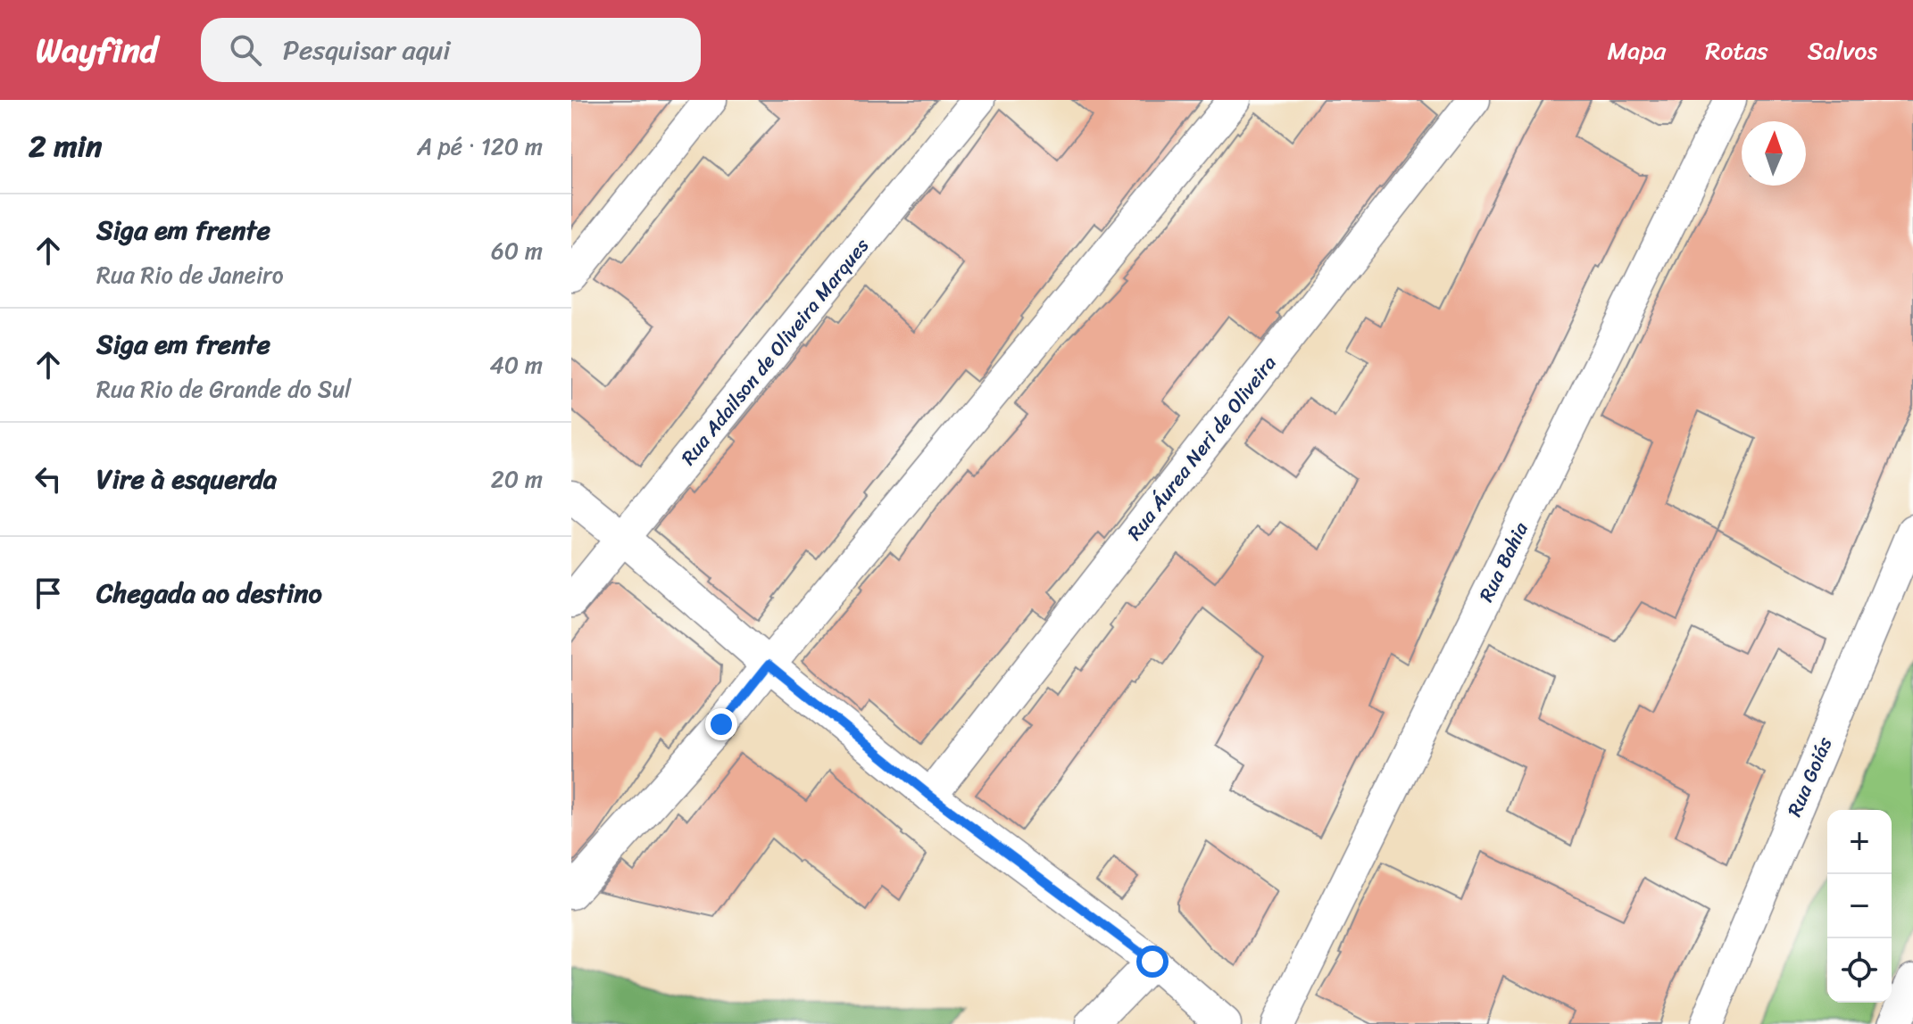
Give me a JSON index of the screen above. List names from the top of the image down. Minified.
{"streets":{"street":["Rua Adailson de Oliveira Marques","Rua Áurea Neri de Oliveira","Rua Bahia","Rua Goiás"]},"north":"top","page":{"header":"Wayfind","search":"Pesquisar aqui","nav":["Mapa","Rotas","Salvos"],"heading":["2 min","A pé · 120 m"],"list":[["Siga em frente","Rua Rio de Janeiro","60 m"],["Siga em frente","Rua Rio de Grande do Sul","40 m"],["Vire à esquerda","20 m"],"Chegada ao destino"],"map_buttons":["+","−"]}}
